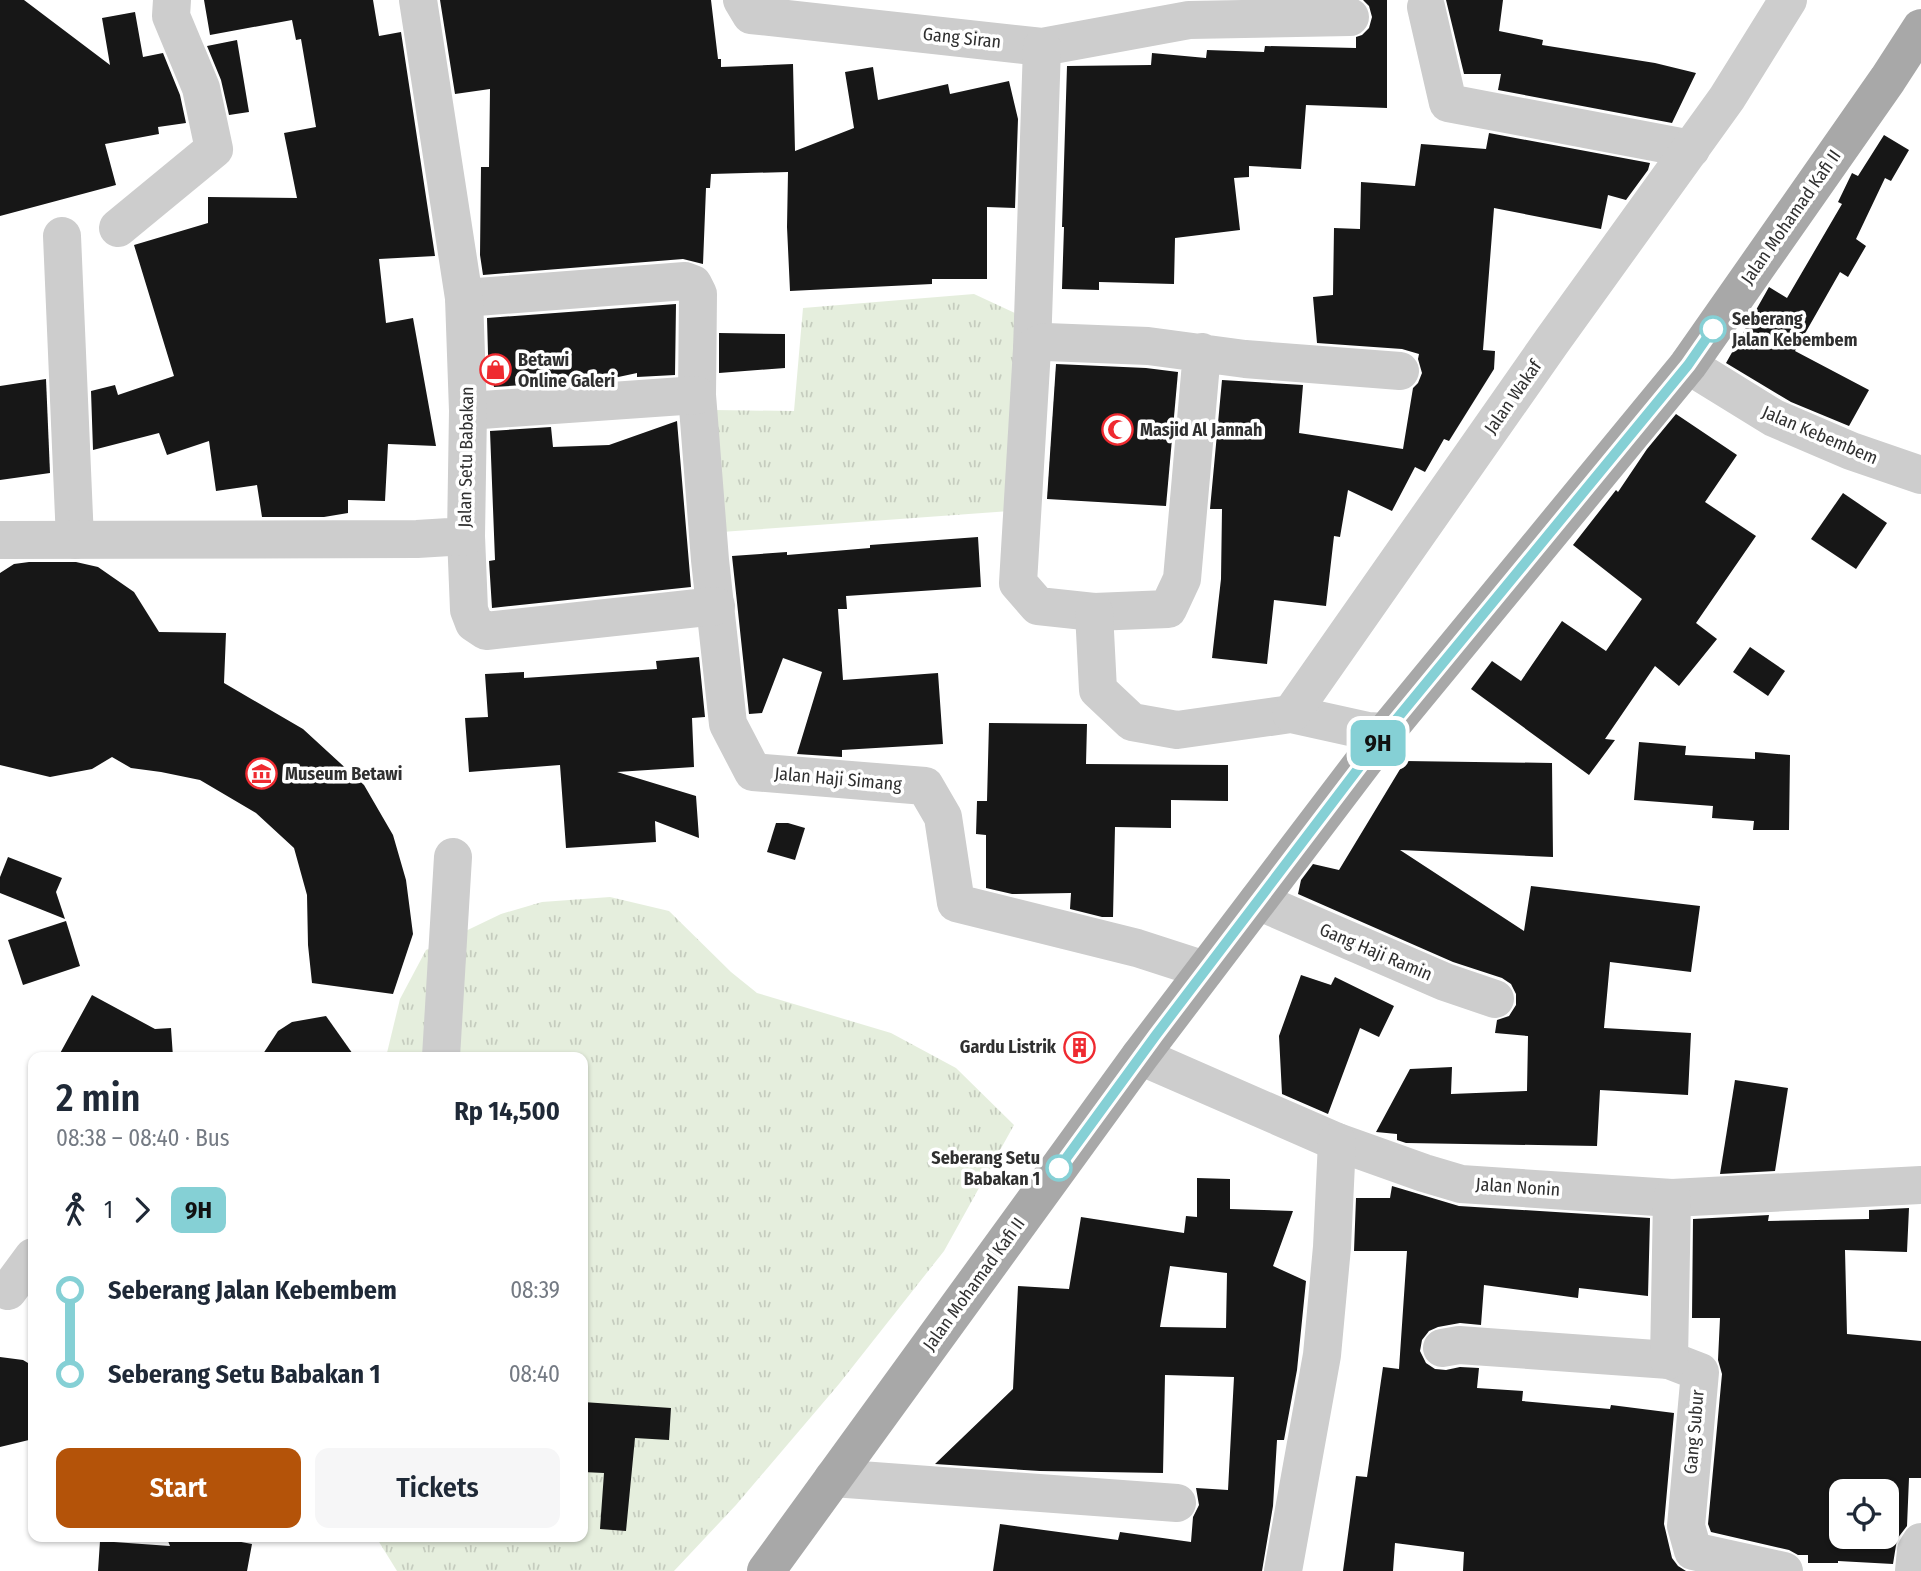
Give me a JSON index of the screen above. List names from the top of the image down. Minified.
{"streets":{"main road":["Jalan Mohamad Kafi II"],"street":["Gang Siran","Jalan Wakaf","Jalan Kebembem","Jalan Setu Babakan","Jalan Haji Simang","Gang Haji Ramin","Jalan Nonin","Gang Subur"]},"crossings":[["Jalan Mohamad Kafi II","Jalan Kebembem"],["Jalan Mohamad Kafi II","Jalan Haji Simang"],["Jalan Mohamad Kafi II","Gang Haji Ramin"],["Jalan Mohamad Kafi II","Jalan Nonin"],["Jalan Setu Babakan","Jalan Haji Simang"]],"places":{"other":["Seberang Jalan Kebembem","Seberang Setu Babakan 1"],"shop":["Betawi Online Galeri"],"mosque":["Masjid Al Jannah"],"museum":["Museum Betawi"],"building":["Gardu Listrik"]},"lines":["bus line 9H"],"page":{"on_map":"9H","heading":["2 min","08:38 – 08:40 · Bus","Rp 14,500"],"legs":["1","9H"],"list":[{"name":"Seberang Jalan Kebembem","value":"08:39"},{"name":"Seberang Setu Babakan 1","value":"08:40"}],"buttons":["Start","Tickets"]}}
